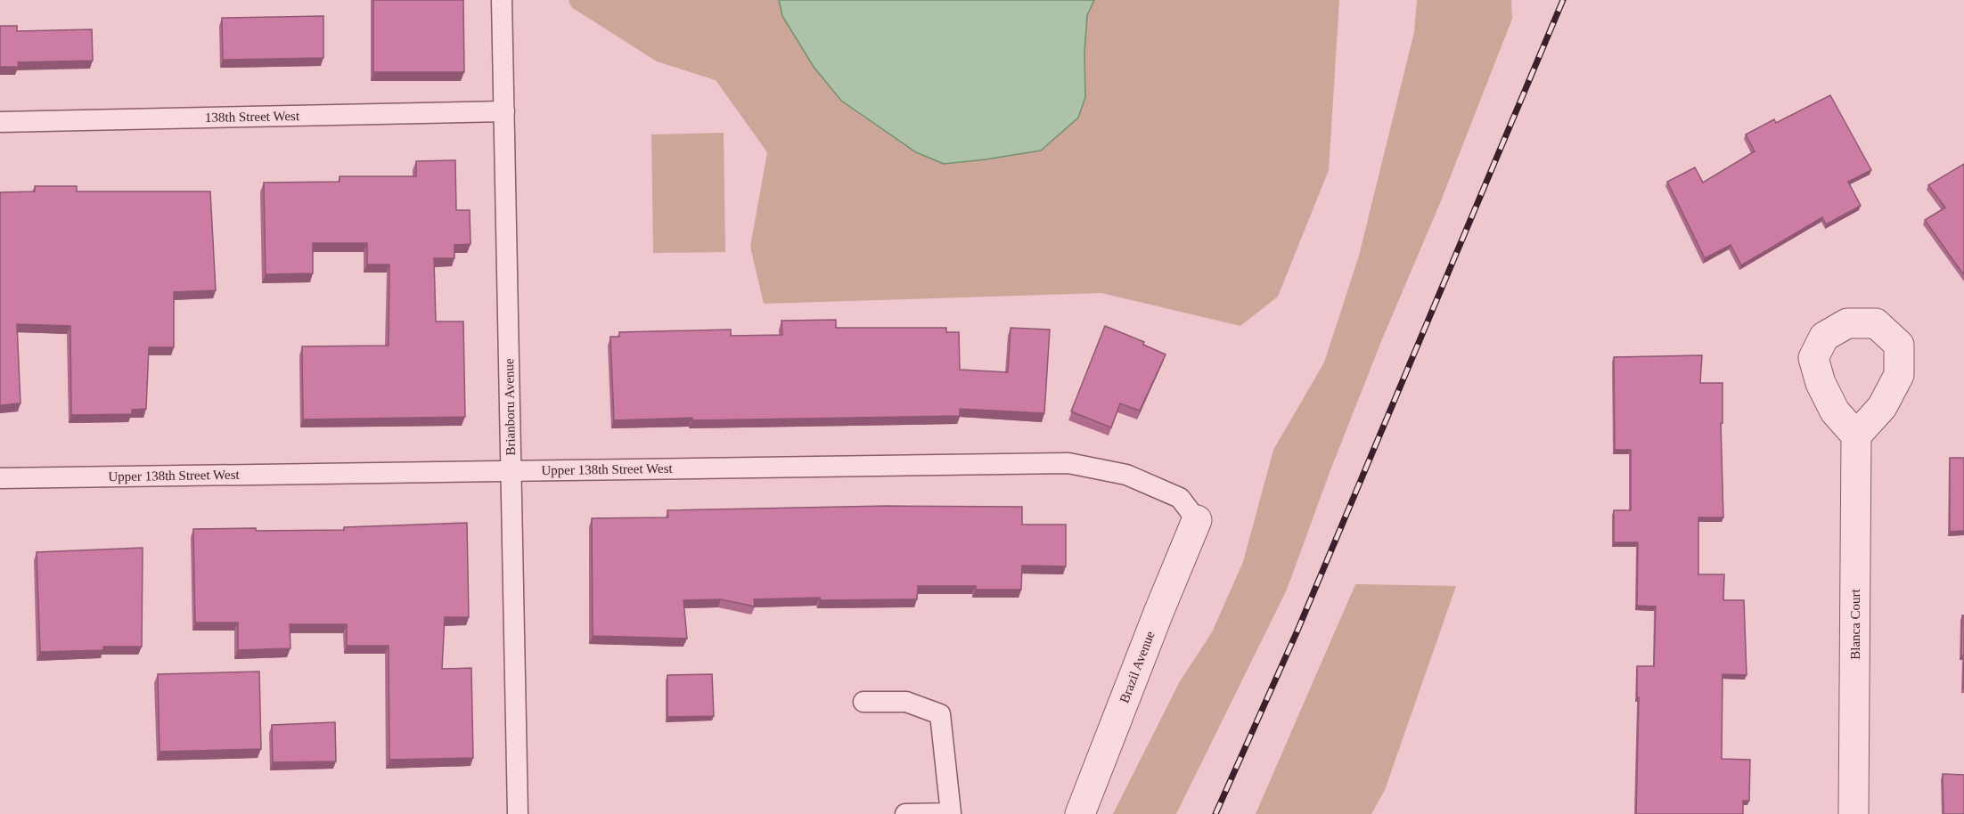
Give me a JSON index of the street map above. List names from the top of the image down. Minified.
{"streets":{"street":["Blanca Court","Brazil Avenue"],"lane":["138th Street West","Brianboru Avenue","Upper 138th Street West"]},"crossings":[["138th Street West","Brianboru Avenue"],["Brianboru Avenue","Upper 138th Street West"],["Upper 138th Street West","Brazil Avenue"]]}
